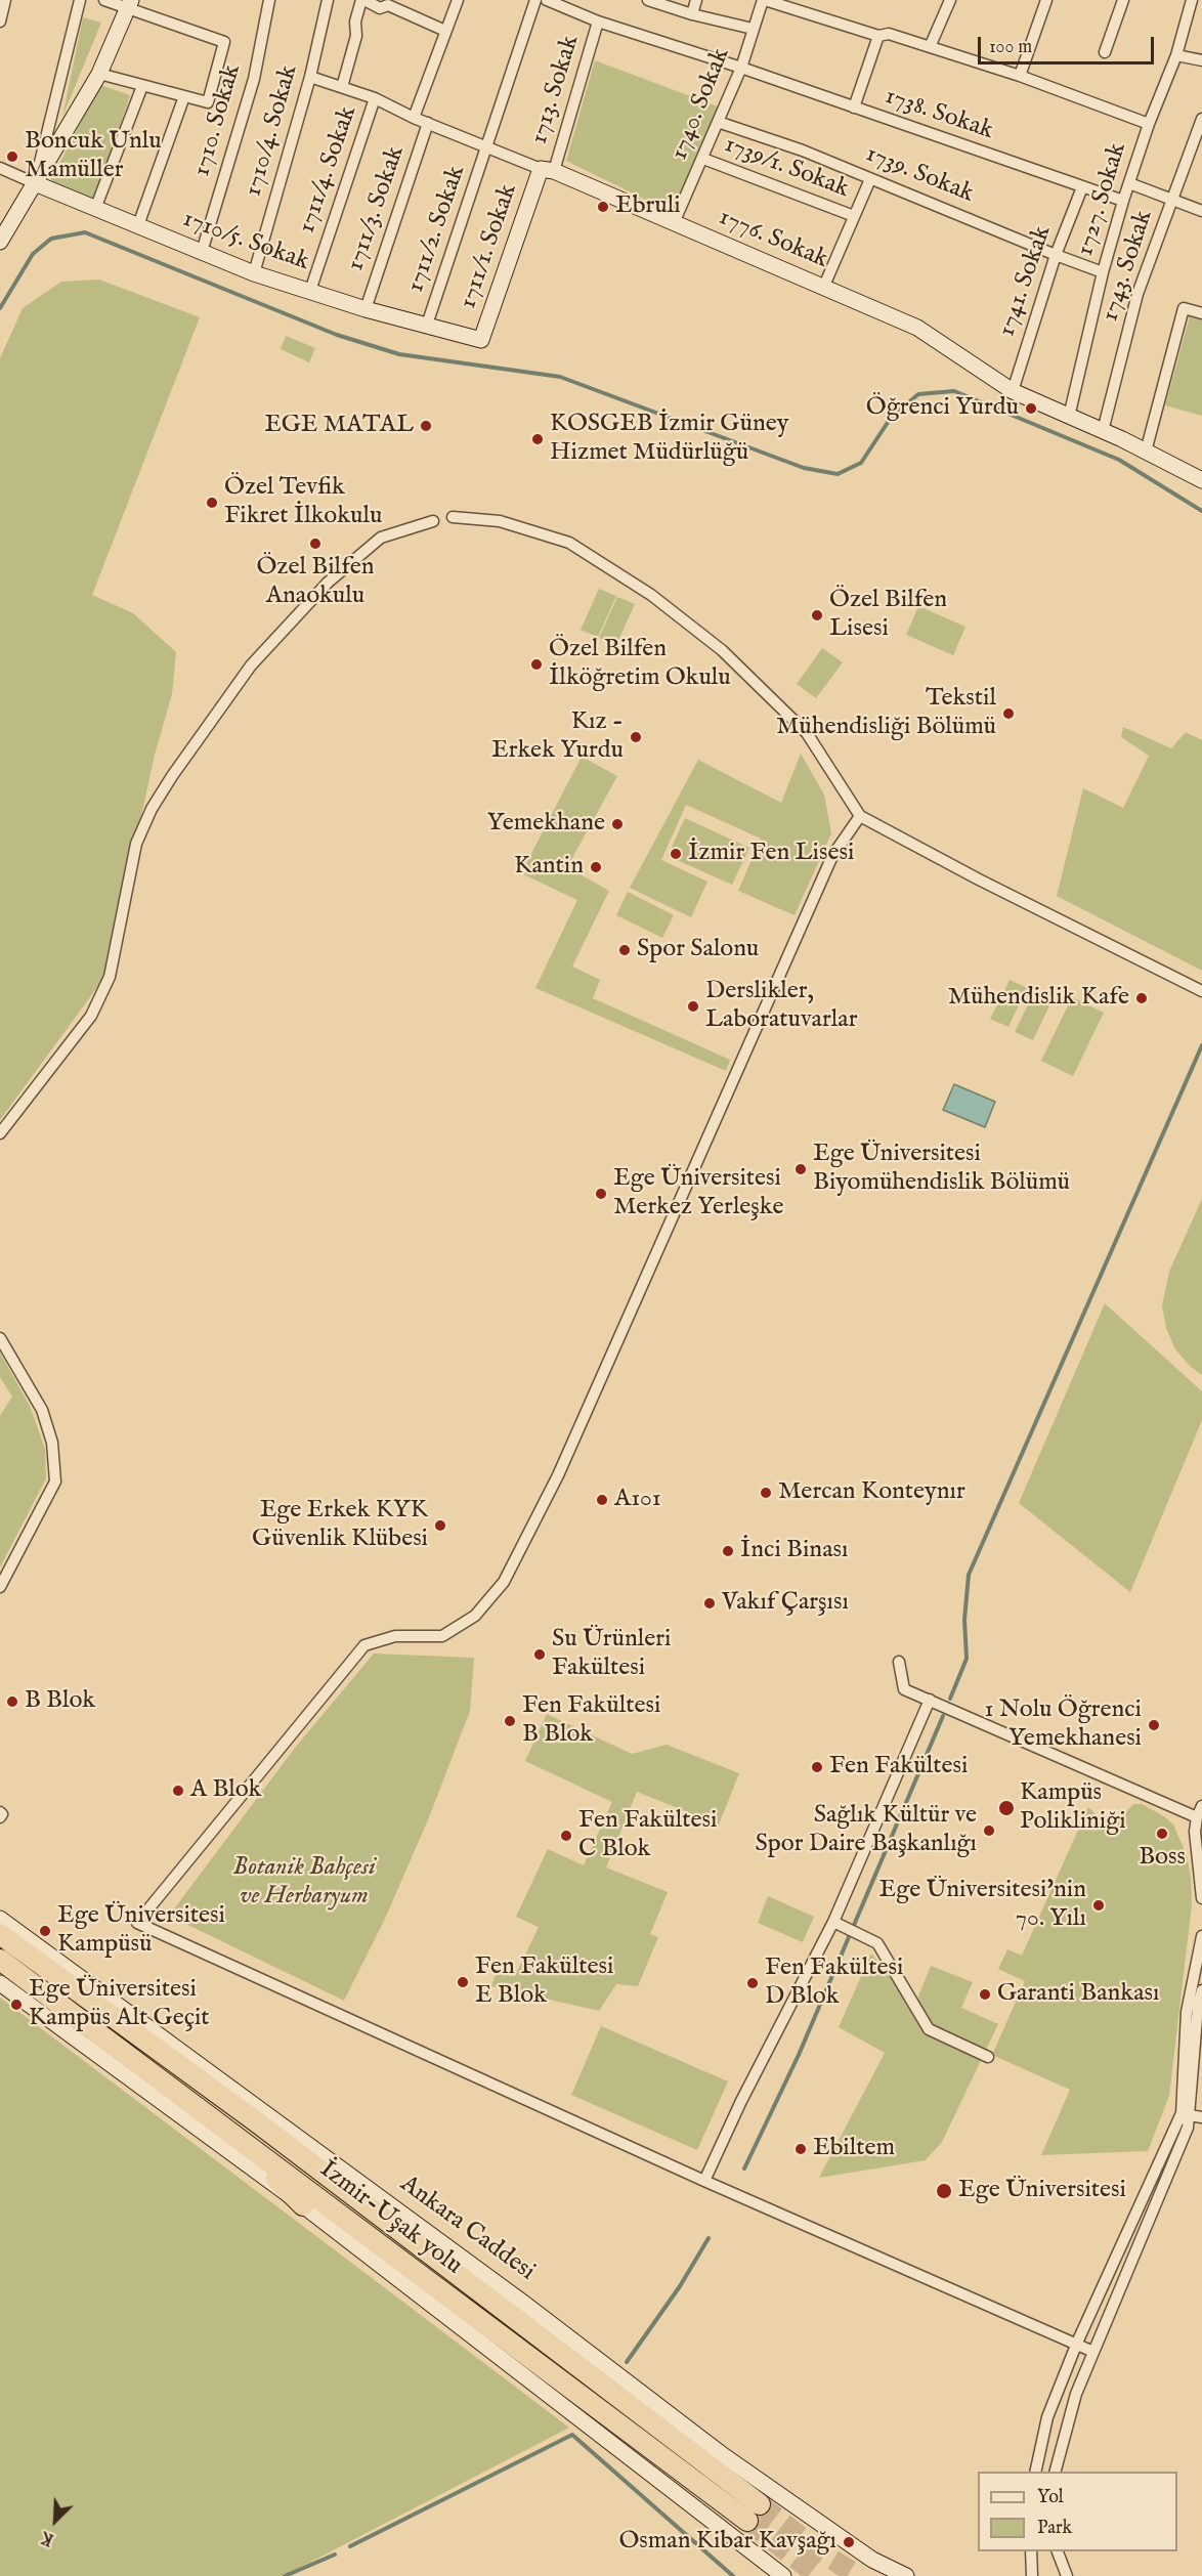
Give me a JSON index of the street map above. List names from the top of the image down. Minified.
{"streets":{"highway":["İzmir-Uşak yolu","Ankara Caddesi"],"main road":["1776. Sokak","1710/5. Sokak","1711/1. Sokak"],"street":["1713. Sokak","1740. Sokak","1738. Sokak","1710. Sokak","1710/4. Sokak","1739/1. Sokak","1711/4. Sokak","1739. Sokak","1727. Sokak","1711/3. Sokak","1711/2. Sokak","1743. Sokak","1741. Sokak"]},"crossings":[["1713. Sokak","1738. Sokak"],["1713. Sokak","1776. Sokak"],["1713. Sokak","1711/1. Sokak"],["1740. Sokak","1738. Sokak"],["1740. Sokak","1739/1. Sokak"],["1740. Sokak","1739. Sokak"],["1740. Sokak","1776. Sokak"],["1738. Sokak","1727. Sokak"],["1738. Sokak","1741. Sokak"],["1710. Sokak","1710/5. Sokak"],["1710/4. Sokak","1776. Sokak"],["1710/4. Sokak","1710/5. Sokak"],["1711/4. Sokak","1776. Sokak"],["1711/4. Sokak","1710/5. Sokak"],["1739. Sokak","1727. Sokak"],["1739. Sokak","1741. Sokak"],["1727. Sokak","1776. Sokak"],["1711/3. Sokak","1776. Sokak"],["1711/3. Sokak","1710/5. Sokak"],["1711/2. Sokak","1776. Sokak"],["1711/2. Sokak","1710/5. Sokak"],["1776. Sokak","1711/1. Sokak"],["1776. Sokak","1743. Sokak"],["1776. Sokak","1741. Sokak"],["1710/5. Sokak","1711/1. Sokak"]],"parks":["Botanik Bahçesi ve Herbaryum"],"places":["Boncuk Unlu Mamüller","Ebruli","Öğrenci Yurdu","EGE MATAL","KOSGEB İzmir Güney Hizmet Müdürlüğü","Özel Tevfik Fikret İlkokulu","Özel Bilfen Anaokulu","Özel Bilfen Lisesi","Özel Bilfen İlköğretim Okulu","Tekstil Mühendisliği Bölümü","Kız - Erkek Yurdu","Yemekhane","İzmir Fen Lisesi","Kantin","Spor Salonu","Mühendislik Kafe","Derslikler, Laboratuvarlar","Ege Üniversitesi Biyomühendislik Bölümü","Ege Üniversitesi Merkez Yerleşke","Mercan Konteynır","A101","Ege Erkek KYK Güvenlik Klübesi","İnci Binası","Vakıf Çarşısı","Su Ürünleri Fakültesi","B Blok","Fen Fakültesi B Blok","1 Nolu Öğrenci Yemekhanesi","Fen Fakültesi","A Blok","Kampüs Polikliniği","Sağlık Kültür ve Spor Daire Başkanlığı","Boss","Fen Fakültesi C Blok","Ege Üniversitesi'nin 70. Yılı","Ege Üniversitesi Kampüsü","Fen Fakültesi E Blok","Fen Fakültesi D Blok","Garanti Bankası","Ege Üniversitesi Kampüs Alt Geçit","Ebiltem","Ege Üniversitesi","Osman Kibar Kavşağı"],"legend":["Yol","Park"],"scale_bar":"100 m","north":"bottom left"}
